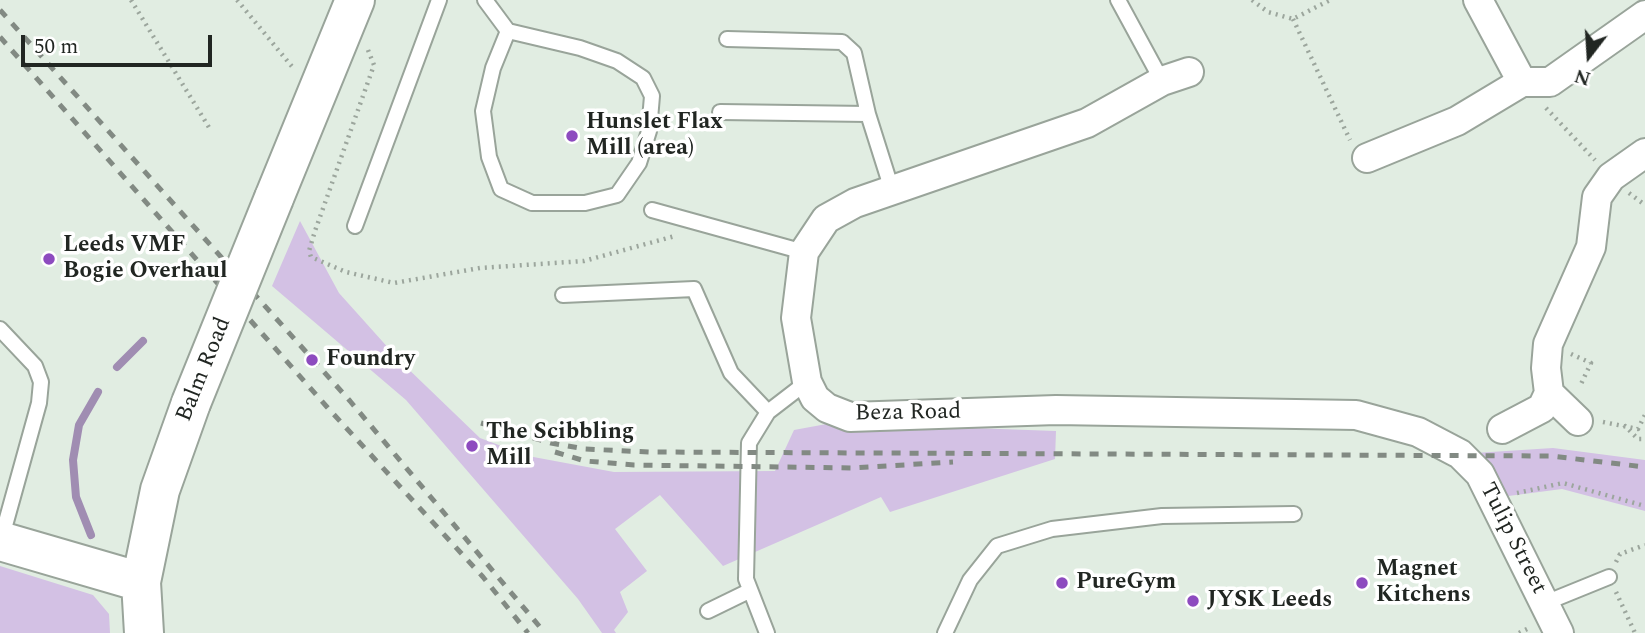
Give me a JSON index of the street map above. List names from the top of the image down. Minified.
{"streets":{"street":["Balm Road","Beza Road","Tulip Street"]},"crossings":[["Beza Road","Tulip Street"]],"places":["Hunslet Flax Mill (area)","Leeds VMF Bogie Overhaul","Foundry","The Scibbling Mill","PureGym","Magnet Kitchens","JYSK Leeds"],"scale_bar":"50 m","north":"bottom"}
